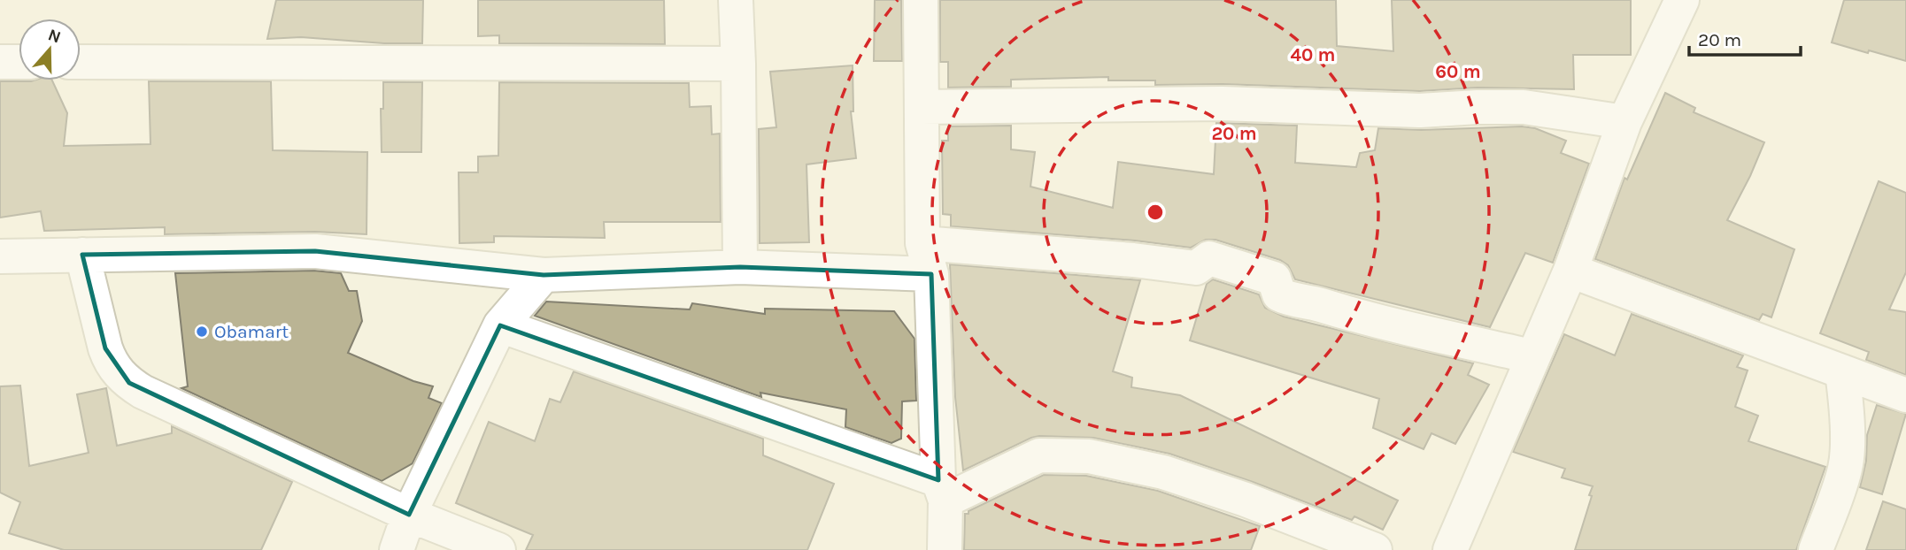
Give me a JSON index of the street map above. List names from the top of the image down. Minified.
{"places":["Obamart"],"scale_bar":"20 m","north":"top","rings":["40 m","60 m","20 m"]}
